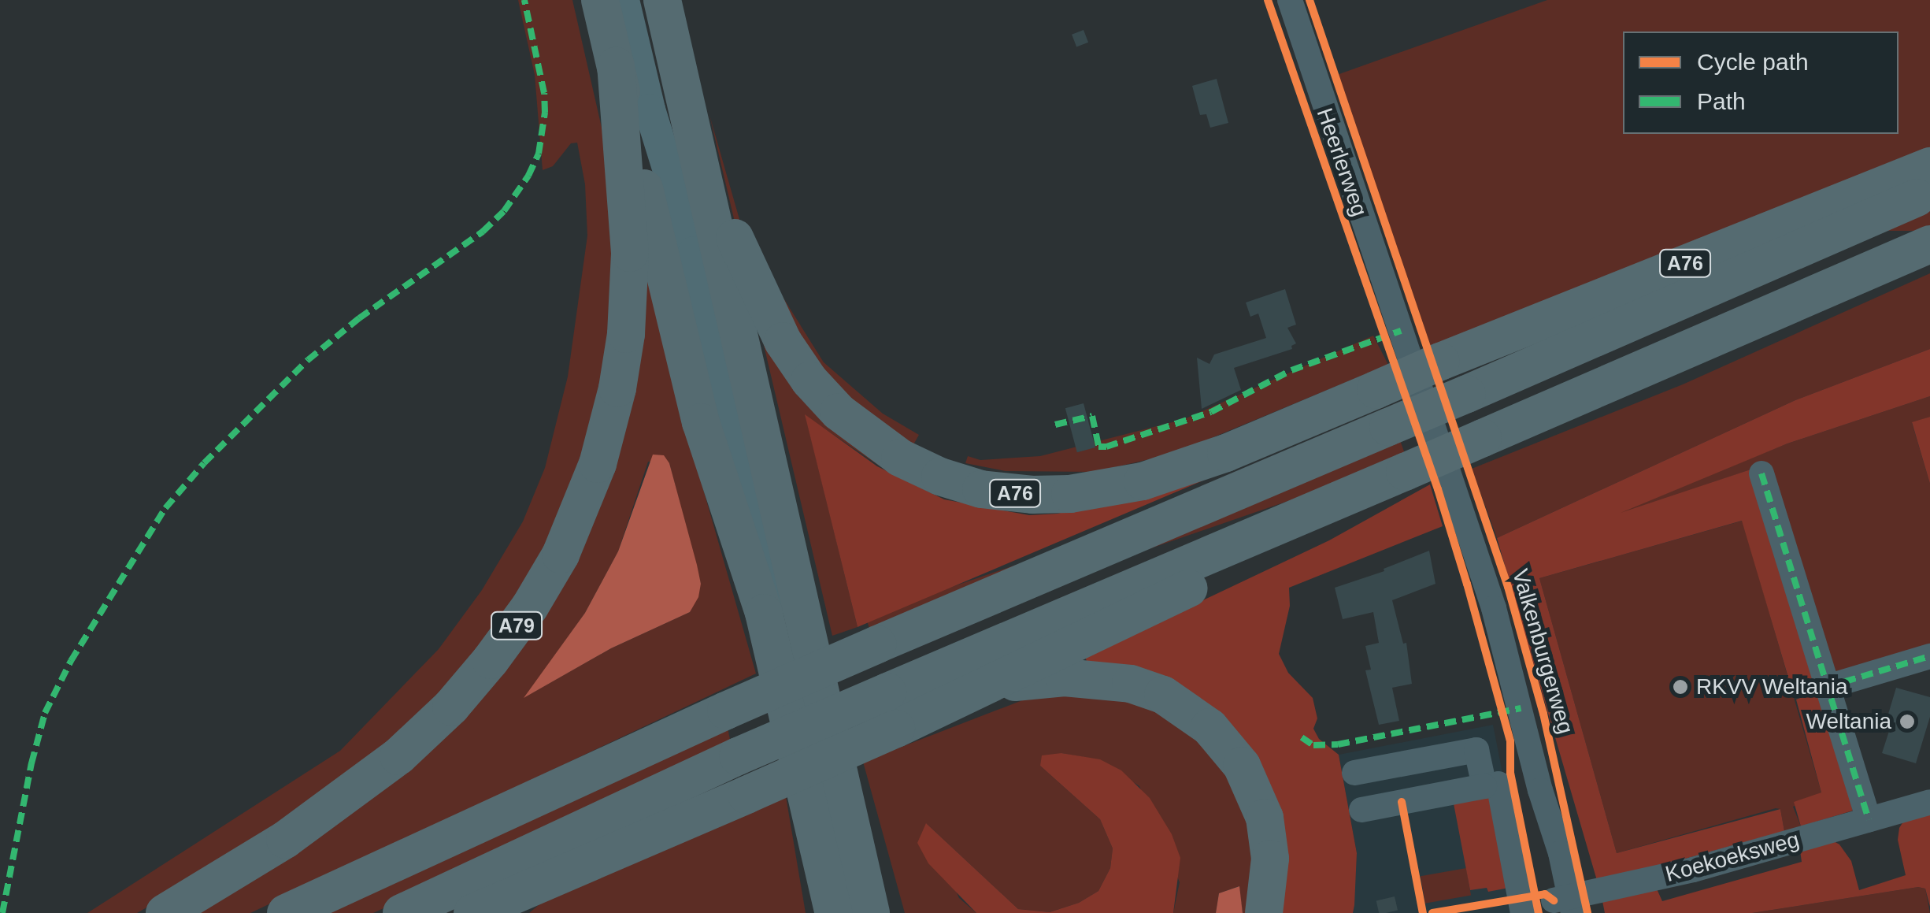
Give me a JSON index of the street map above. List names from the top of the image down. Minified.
{"streets":{"highway":["A76","A79"],"street":["Heerlerweg","Valkenburgerweg","Koekoeksweg"]},"crossings":[["Heerlerweg","Valkenburgerweg"],["Valkenburgerweg","Koekoeksweg"]],"places":["RKVV Weltania","Weltania"],"legend":["Cycle path","Path"]}
